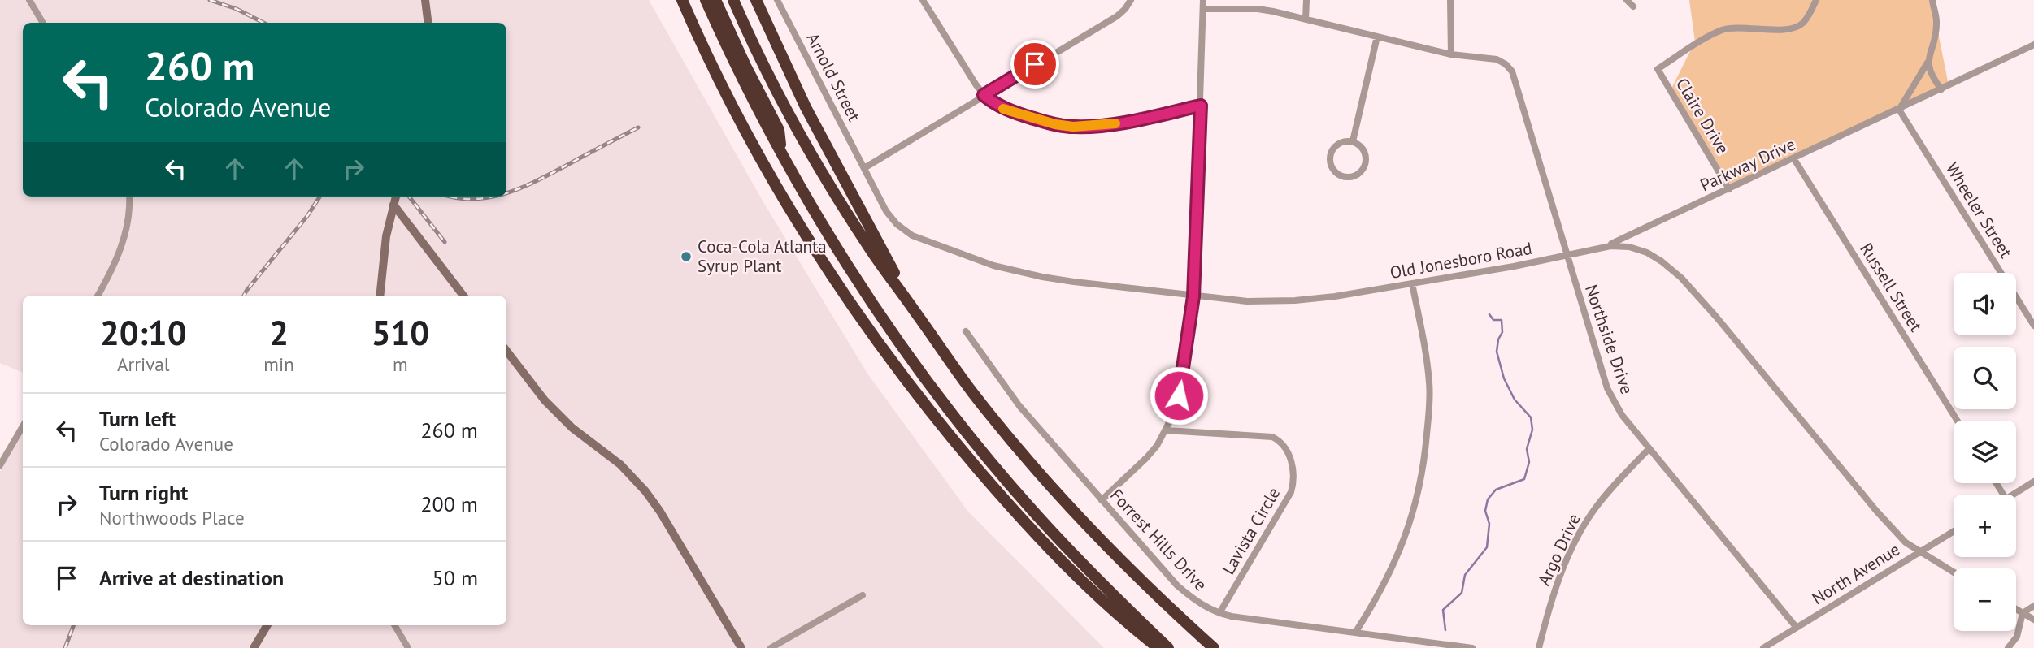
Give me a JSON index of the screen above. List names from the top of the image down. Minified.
{"streets":{"street":["Arnold Street","Claire Drive","Parkway Drive","Wheeler Street","Old Jonesboro Road","Russell Street","Northside Drive","Lavista Circle","Forrest Hills Drive","Argo Drive","North Avenue"]},"crossings":[["Arnold Street","Old Jonesboro Road"],["Claire Drive","Parkway Drive"],["Parkway Drive","Wheeler Street"],["Parkway Drive","Old Jonesboro Road"],["Parkway Drive","Russell Street"],["Old Jonesboro Road","Northside Drive"],["Old Jonesboro Road","North Avenue"],["Northside Drive","Argo Drive"],["Northside Drive","North Avenue"],["Lavista Circle","Forrest Hills Drive"]],"places":["Coca-Cola Atlanta Syrup Plant"],"page":{"turn":["260 m","Colorado Avenue"],"map_buttons":["+","−"],"eta":["20:10","Arrival","2","min","510","m"],"list":[{"name":"Turn left","note":"Colorado Avenue","value":"260 m"},{"name":"Turn right","note":"Northwoods Place","value":"200 m"},{"name":"Arrive at destination","value":"50 m"}]}}
